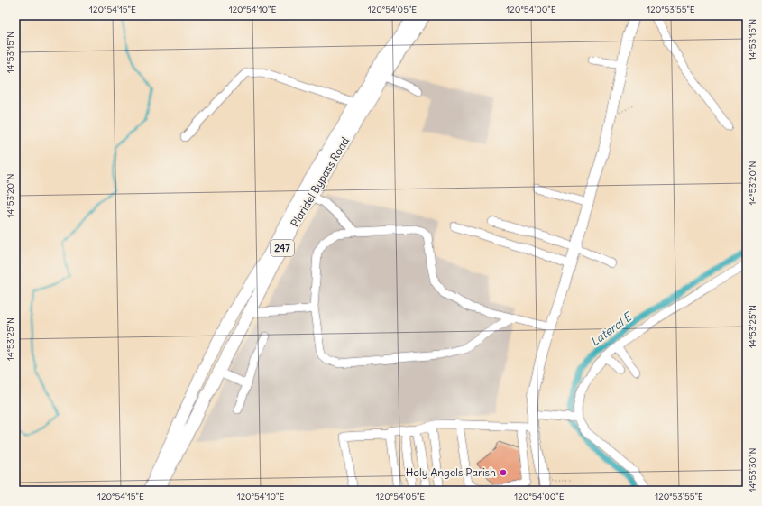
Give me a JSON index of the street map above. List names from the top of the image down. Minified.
{"streets":{"highway":["Plaridel Bypass Road","247"]},"water":["Lateral E"],"places":["Holy Angels Parish"],"coordinates":["120°54'15\"E","120°54'10\"E","120°54'05\"E","120°54'00\"E","120°53'55\"E","14°53'15\"N","14°53'20\"N","14°53'25\"N","14°53'30\"N"]}
